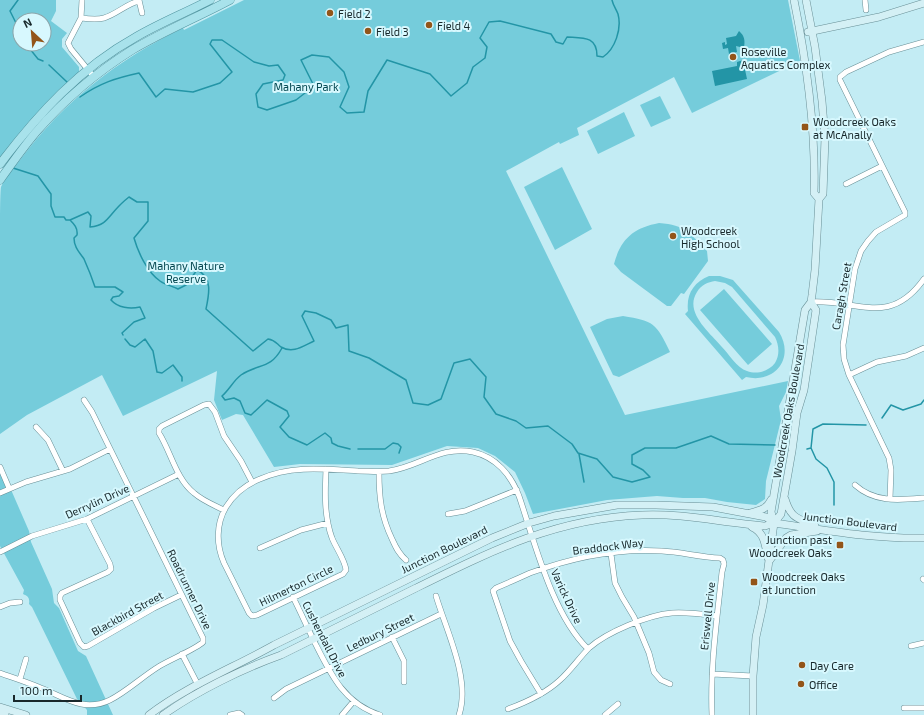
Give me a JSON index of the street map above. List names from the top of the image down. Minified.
{"streets":{"main road":["Woodcreek Oaks Boulevard","Junction Boulevard"],"street":["Caragh Street","Derrylin Drive","Braddock Way","Hilmerton Circle","Roadrunner Drive","Varick Drive","Blackbird Street","Eriswell Drive","Ledbury Street","Cushendall Drive"]},"crossings":[["Woodcreek Oaks Boulevard","Junction Boulevard"],["Derrylin Drive","Roadrunner Drive"],["Derrylin Drive","Blackbird Street"],["Junction Boulevard","Varick Drive"],["Junction Boulevard","Cushendall Drive"],["Braddock Way","Varick Drive"],["Braddock Way","Eriswell Drive"],["Hilmerton Circle","Varick Drive"],["Hilmerton Circle","Cushendall Drive"],["Roadrunner Drive","Blackbird Street"],["Ledbury Street","Cushendall Drive"]],"parks":["Mahany Park","Mahany Nature Reserve"],"places":{"other":["Field 2","Field 4","Field 3","Roseville Aquatics Complex","Woodcreek High School","Day Care","Office"],"transit":["Woodcreek Oaks at McAnally","Junction past Woodcreek Oaks","Woodcreek Oaks at Junction"]},"scale_bar":"100 m","north":"top left"}
